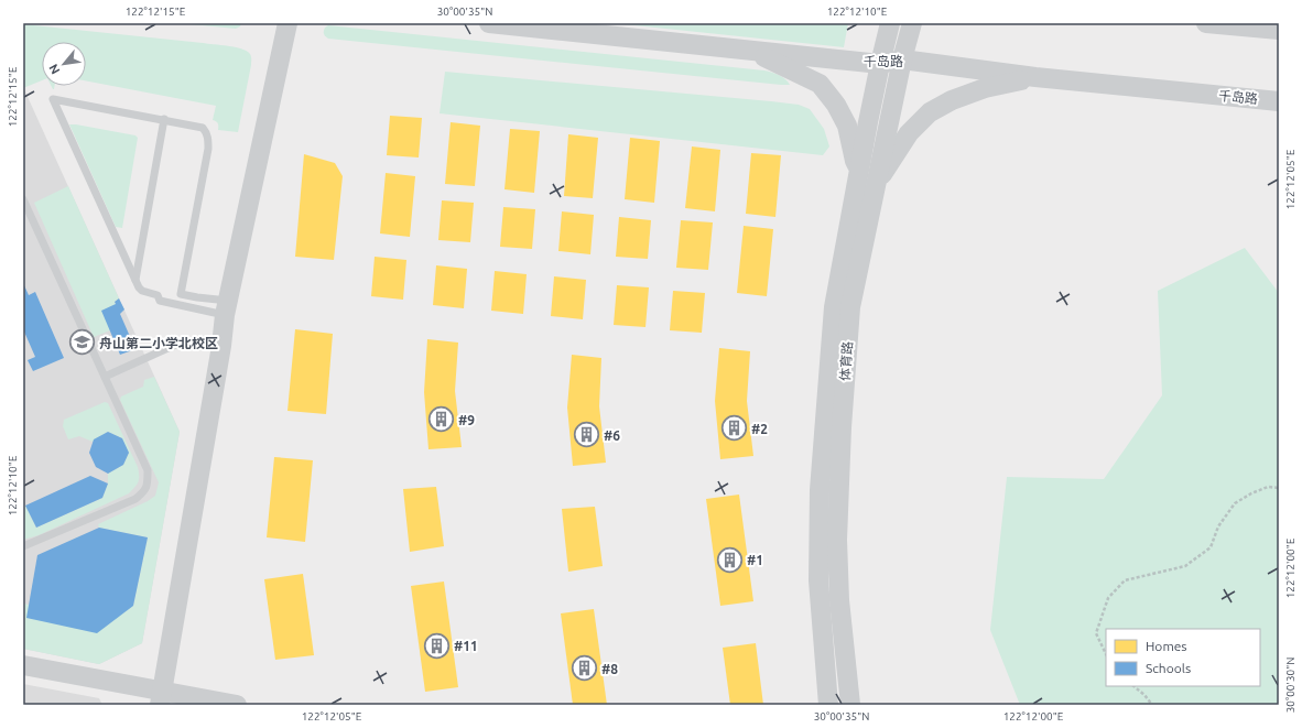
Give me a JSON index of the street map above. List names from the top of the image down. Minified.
{"streets":{"street":["千岛路","体育路"]},"crossings":[["千岛路","体育路"]],"places":{"school or university":["舟山第二小学北校区"],"building":["#9","#2","#6","#1","#11","#8"]},"legend":["Homes","Schools"],"north":"bottom left","coordinates":["122°12'15\"E","30°00'35\"N","122°12'10\"E","122°12'05\"E","122°12'00\"E","30°00'30\"N"]}
